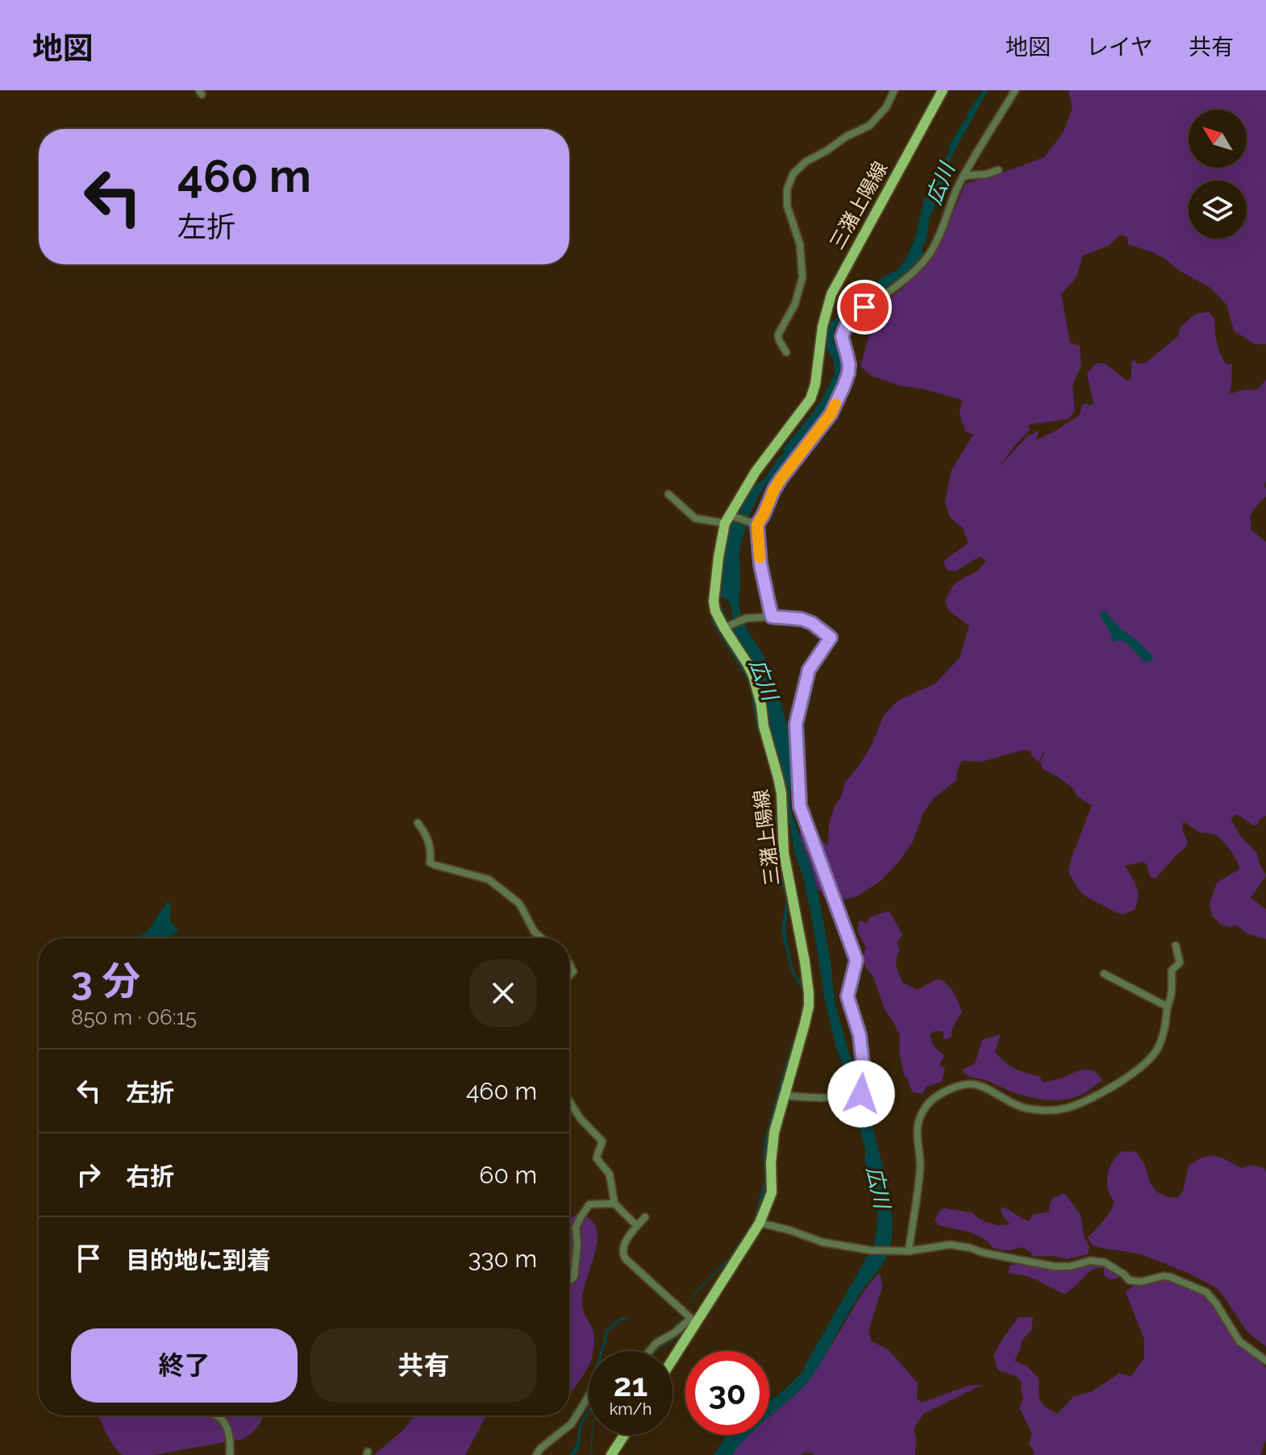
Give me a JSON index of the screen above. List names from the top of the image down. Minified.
{"streets":{"main road":["三潴上陽線"]},"water":["広川"],"north":"top left","page":{"header":"地図","nav":["地図","レイヤ","共有"],"turn":["460 m","左折"],"heading":["3 分","850 m · 06:15"],"list":[{"name":"左折","value":"460 m"},{"name":"右折","value":"60 m"},{"name":"目的地に到着","value":"330 m"}],"buttons":["終了","共有"],"speed":"21 km/h","limit":"30"}}
